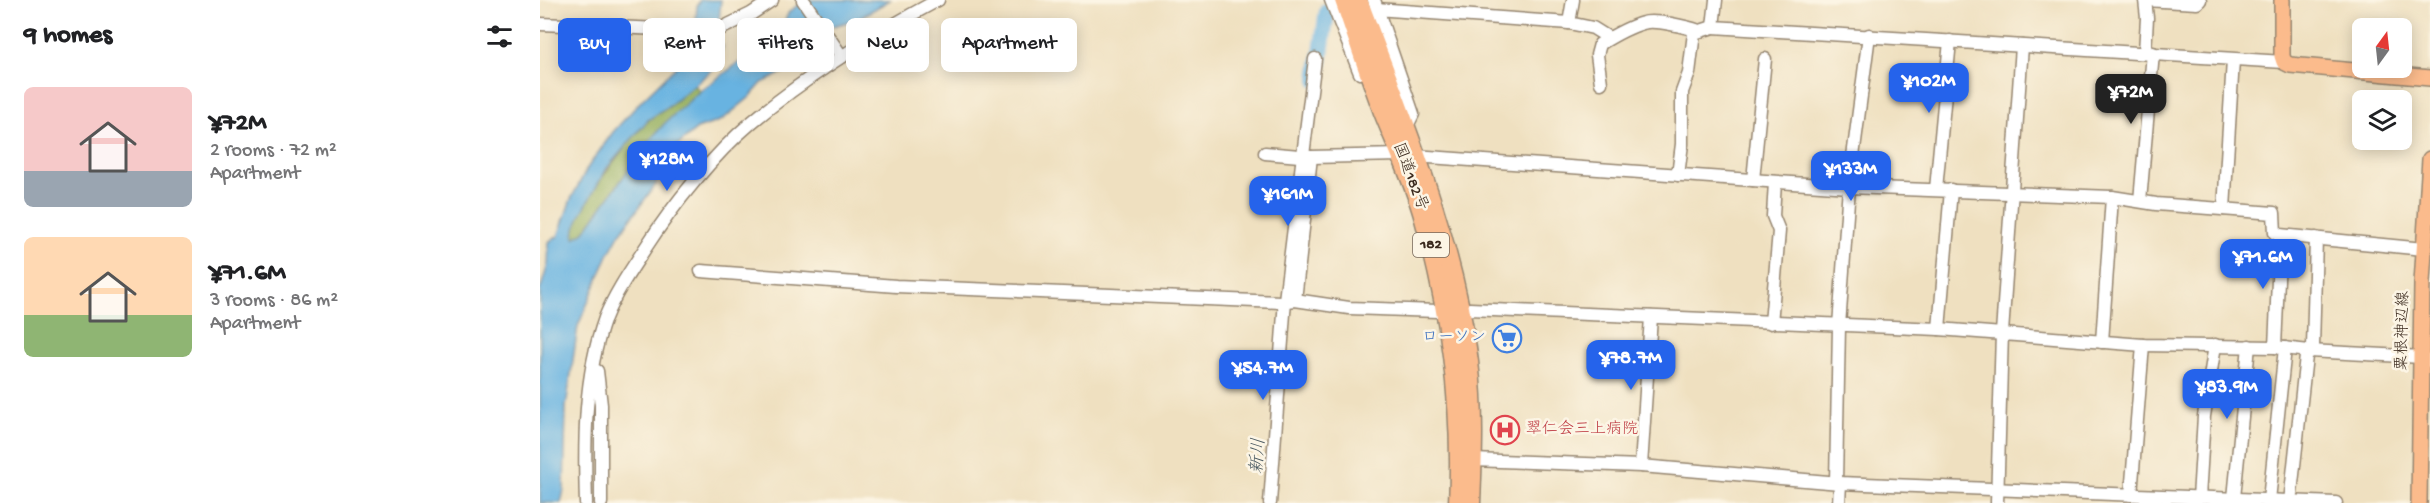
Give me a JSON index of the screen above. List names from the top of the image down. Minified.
{"streets":{"highway":["国道182号","182"],"main road":["粟根神辺線"]},"water":["新川"],"places":{"supermarket":["ローソン"],"hospital":["翠仁会三上病院"]},"north":"top","page":{"heading":"9 homes","chip":["Buy","Rent","Filters","New","Apartment"],"price":["¥102M","¥72M","¥128M","¥133M","¥161M","¥71.6M","¥78.7M","¥54.7M","¥83.9M"],"list":[{"name":"¥72M","note":"2 rooms · 72 m² · Apartment"},{"name":"¥71.6M","note":"3 rooms · 86 m² · Apartment"}]}}
